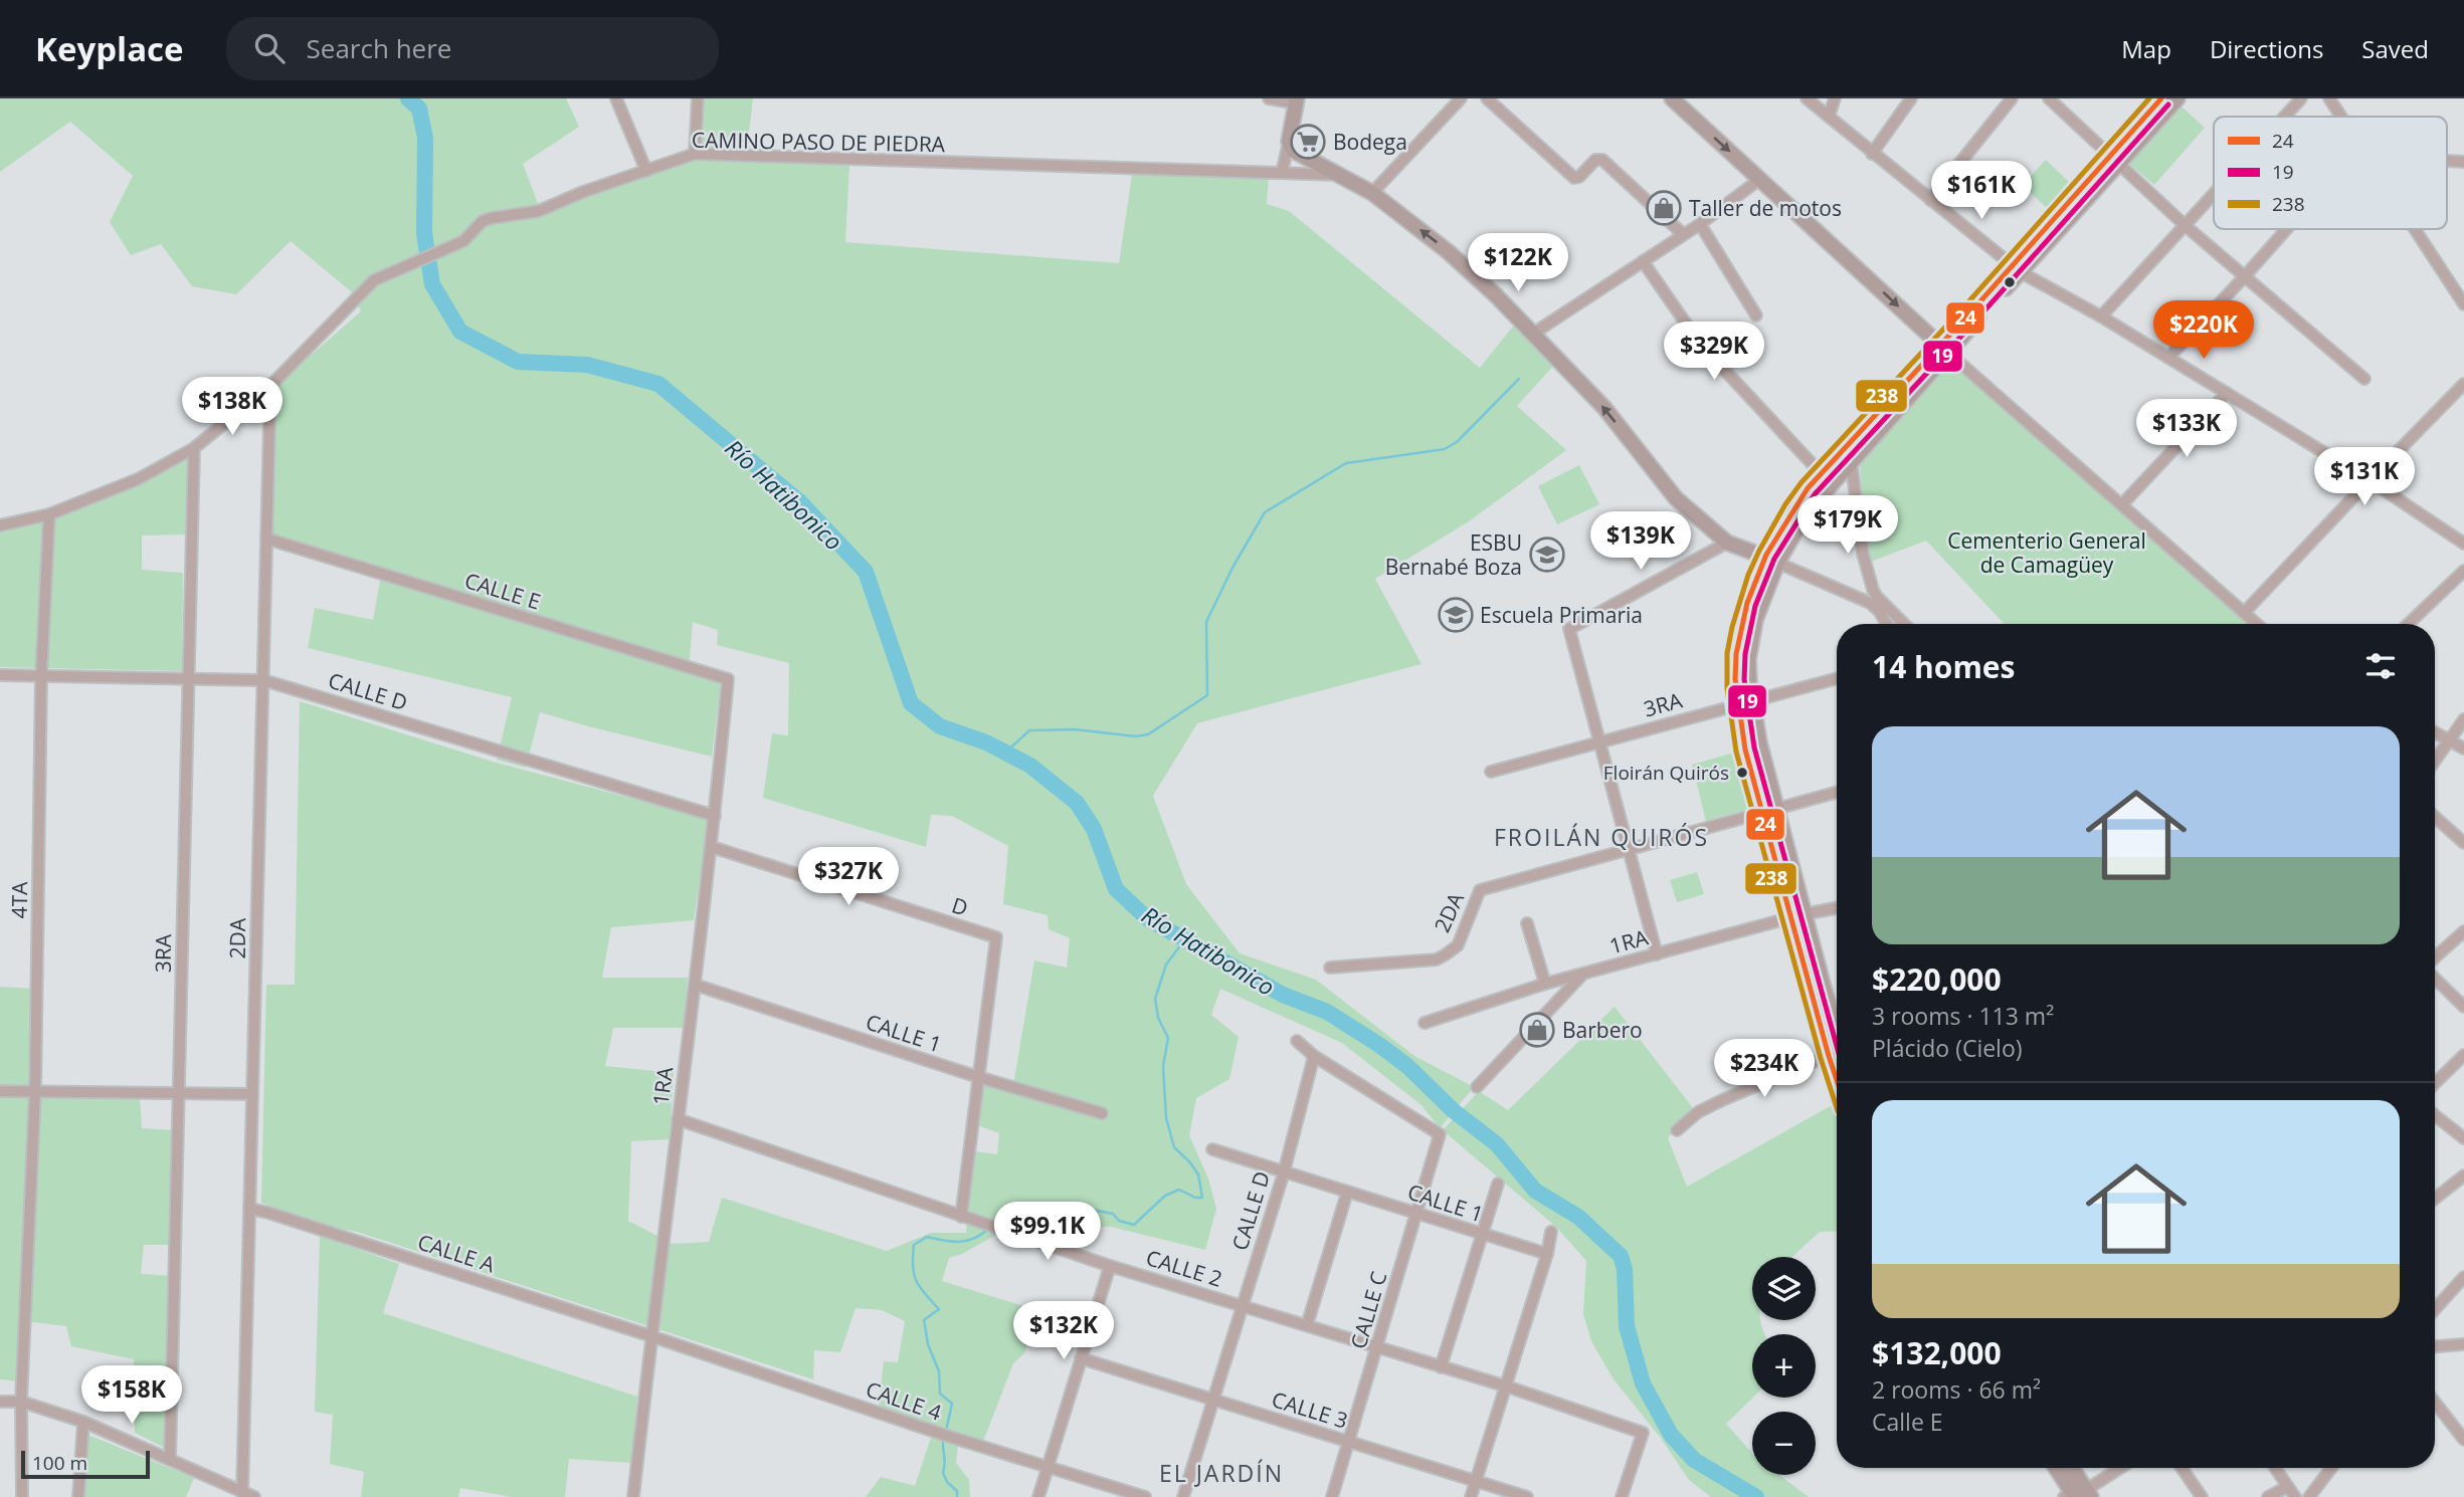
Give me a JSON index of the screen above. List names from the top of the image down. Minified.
{"streets":{"street":["CAMINO PASO DE PIEDRA","CALLE E","CALLE D","3RA","4TA","D","2DA","1RA","CALLE 1","CALLE A","CALLE 2","CALLE C","CALLE 4","CALLE 3"]},"crossings":[["CAMINO PASO DE PIEDRA","3RA"],["CAMINO PASO DE PIEDRA","4TA"],["CAMINO PASO DE PIEDRA","2DA"],["CALLE E","2DA"],["CALLE E","1RA"],["CALLE D","3RA"],["CALLE D","4TA"],["CALLE D","2DA"],["CALLE D","1RA"],["CALLE D","CALLE 1"],["CALLE D","CALLE 2"],["CALLE D","CALLE C"],["CALLE D","CALLE 3"],["D","1RA"],["D","CALLE 1"],["2DA","CALLE A"],["1RA","CALLE 1"],["1RA","CALLE A"],["1RA","CALLE 2"],["1RA","CALLE 4"],["CALLE 1","CALLE C"],["CALLE A","CALLE 4"],["CALLE 2","CALLE C"],["CALLE C","CALLE 3"]],"districts":["FROILÁN QUIRÓS","EL JARDÍN"],"water":["Río Hatibonico"],"parks":["Cementerio General de Camagüey"],"places":{"supermarket":["Bodega"],"shop":["Taller de motos","Barbero"],"school or university":["ESBU Bernabé Boza","Escuela Primaria"],"other":["Floirán Quirós"]},"lines":["transit line 24","transit line 238","transit line 19"],"legend":["24","19","238"],"scale_bar":"100 m","page":{"header":"Keyplace","search":"Search here","nav":["Map","Directions","Saved"],"price":["$161K","$122K","$220K","$329K","$138K","$133K","$131K","$179K","$139K","$327K","$234K","$99.1K","$132K","$158K"],"heading":"14 homes","list":[{"name":"$220,000","note":"3 rooms · 113 m² · Plácido (Cielo)"},{"name":"$132,000","note":"2 rooms · 66 m² · Calle E"}],"map_buttons":["+","−"],"scale":"100 m"}}
